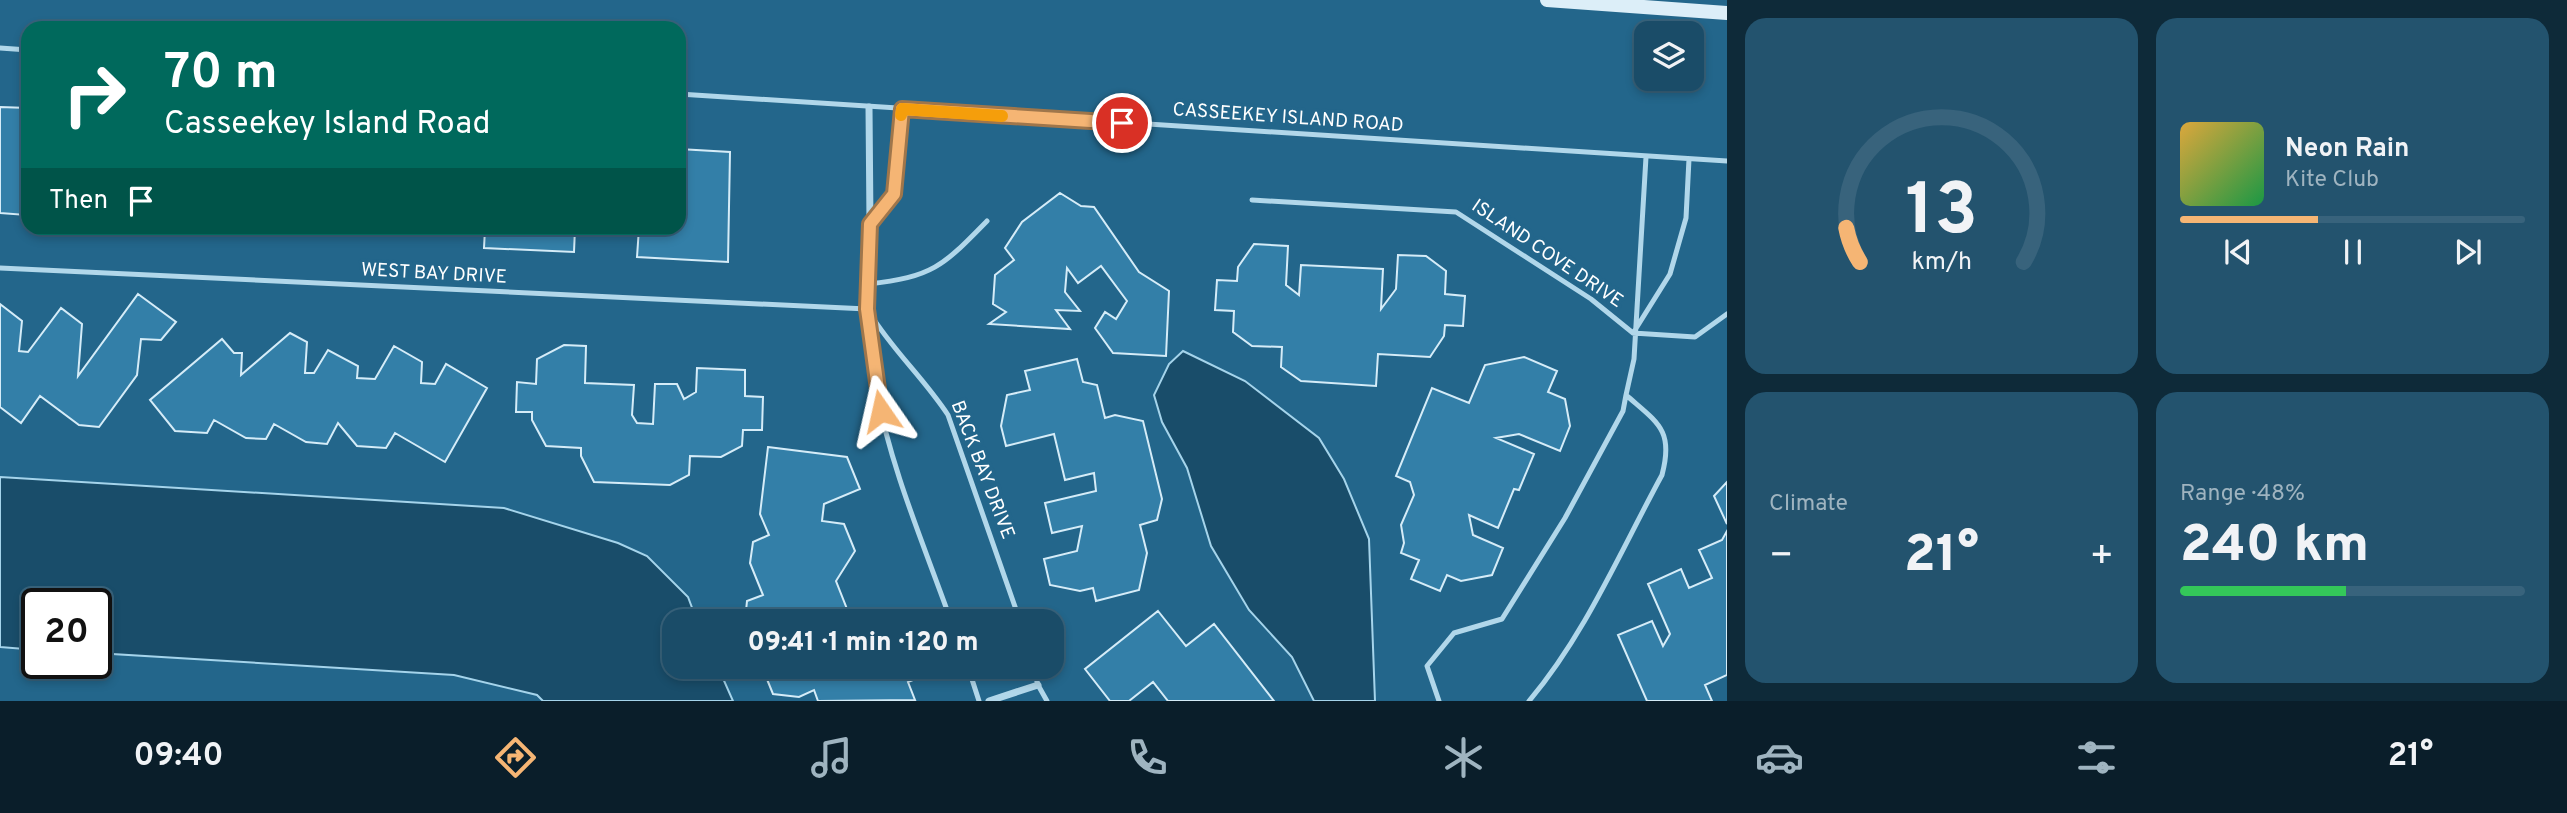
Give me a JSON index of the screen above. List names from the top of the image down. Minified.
{"streets":{"lane":["CASSEEKEY ISLAND ROAD","ISLAND COVE DRIVE","WEST BAY DRIVE","BACK BAY DRIVE"]},"crossings":[["WEST BAY DRIVE","BACK BAY DRIVE"]],"page":{"turn":["70 m","Casseekey Island Road"],"song":["Neon Rain","Kite Club"],"then":"Then","tile":["Climate",["Range · 48%","240 km"]],"heat":["−","21°","+"],"limit":"20","trip":"09:41 · 1 min · 120 m","tabs":["09:40","21°"],"gauge":["13","km/h"]}}
